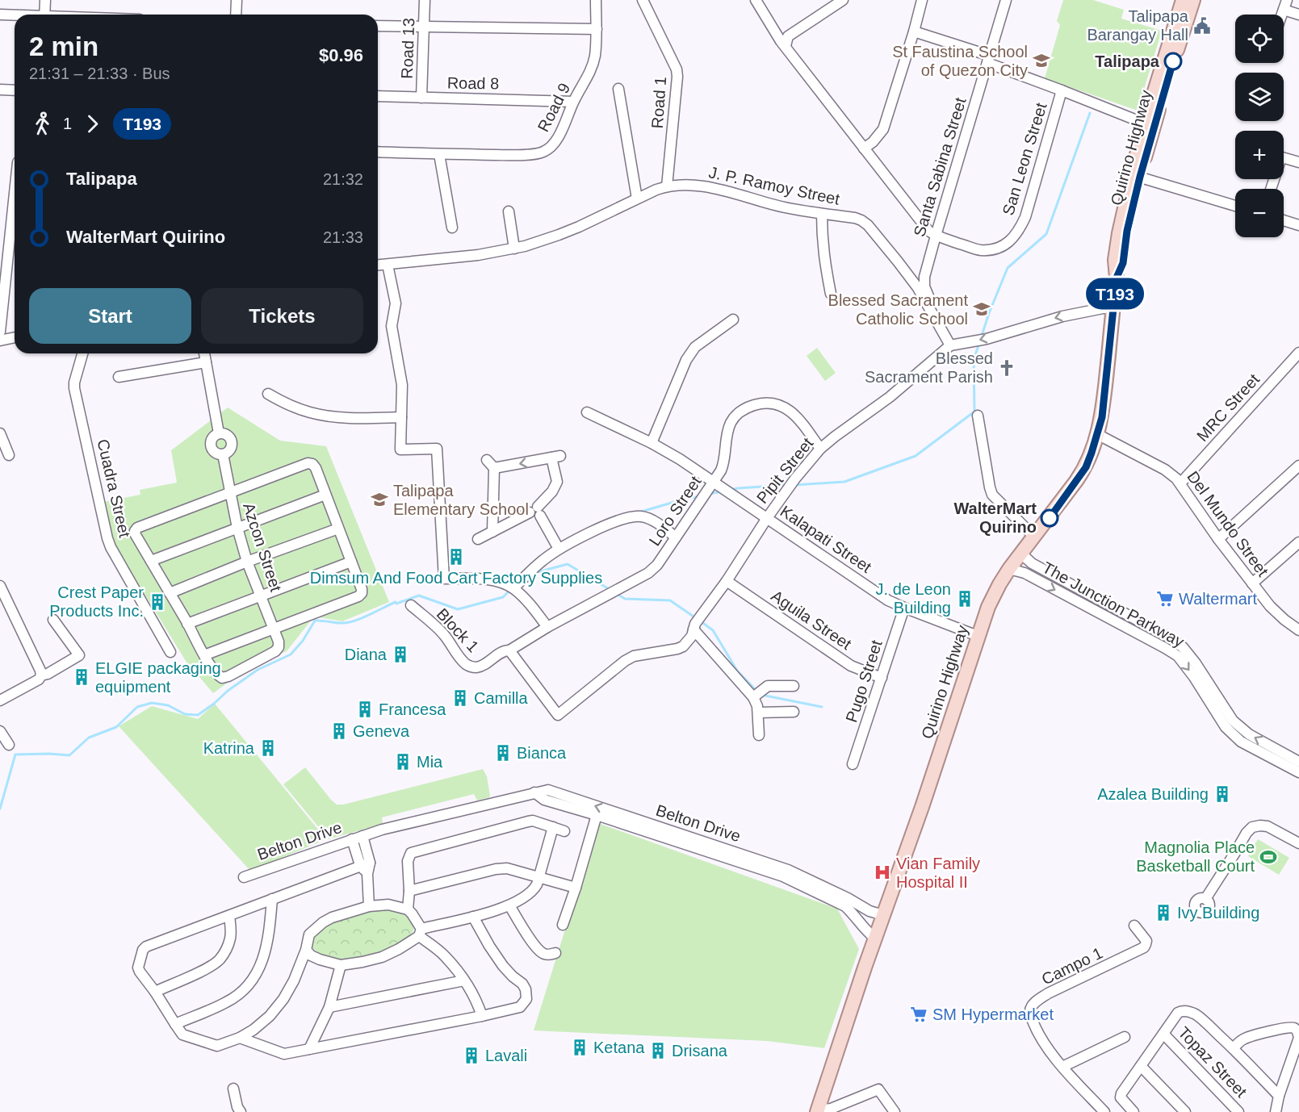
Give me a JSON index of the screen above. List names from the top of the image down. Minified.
{"streets":{"main road":["Quirino Highway"],"street":["Road 13","Road 8","Road 1","Road 9","San Leon Street","Santa Sabina Street","J. P. Ramoy Street","MRC Street","Pipit Street","Cuadra Street","Loro Street","Del Mundo Street","Kalapati Street","Azcon Street","The Junction Parkway","Aguila Street","Block 1","Pugo Street","Belton Drive","Campo 1","Topaz Street"]},"crossings":[["Road 13","Road 8"],["Road 8","Road 9"],["Road 1","J. P. Ramoy Street"],["Quirino Highway","Del Mundo Street"],["Quirino Highway","Kalapati Street"],["Quirino Highway","The Junction Parkway"],["Quirino Highway","Belton Drive"],["San Leon Street","Santa Sabina Street"],["Santa Sabina Street","J. P. Ramoy Street"],["J. P. Ramoy Street","Pipit Street"],["MRC Street","Del Mundo Street"],["Pipit Street","Loro Street"],["Pipit Street","Kalapati Street"],["Pipit Street","Aguila Street"],["Pipit Street","Block 1"],["Loro Street","Kalapati Street"],["Loro Street","Block 1"],["Kalapati Street","Pugo Street"],["Aguila Street","Pugo Street"]],"places":{"public building":["Talipapa Barangay Hall"],"school or university":["St Faustina School of Quezon City","Blessed Sacrament Catholic School","Talipapa Elementary School"],"other":["Talipapa","WalterMart Quirino"],"church":["Blessed Sacrament Parish"],"building":["Dimsum And Food Cart Factory Supplies","J. de Leon Building","Crest Paper Products Inc.","Diana","ELGIE packaging equipment","Camilla","Francesa","Geneva","Katrina","Bianca","Mia","Azalea Building","Ivy Building","Ketana","Drisana","Lavali"],"supermarket":["Waltermart","SM Hypermarket"],"sports":["Magnolia Place Basketball Court"],"hospital":["Vian Family Hospital II"]},"lines":["bus line T193"],"page":{"on_map":"T193","map_buttons":["+","−"],"heading":["2 min","21:31 – 21:33 · Bus","$0.96"],"legs":["1","T193"],"list":[{"name":"Talipapa","value":"21:32"},{"name":"WalterMart Quirino","value":"21:33"}],"buttons":["Start","Tickets"]}}
